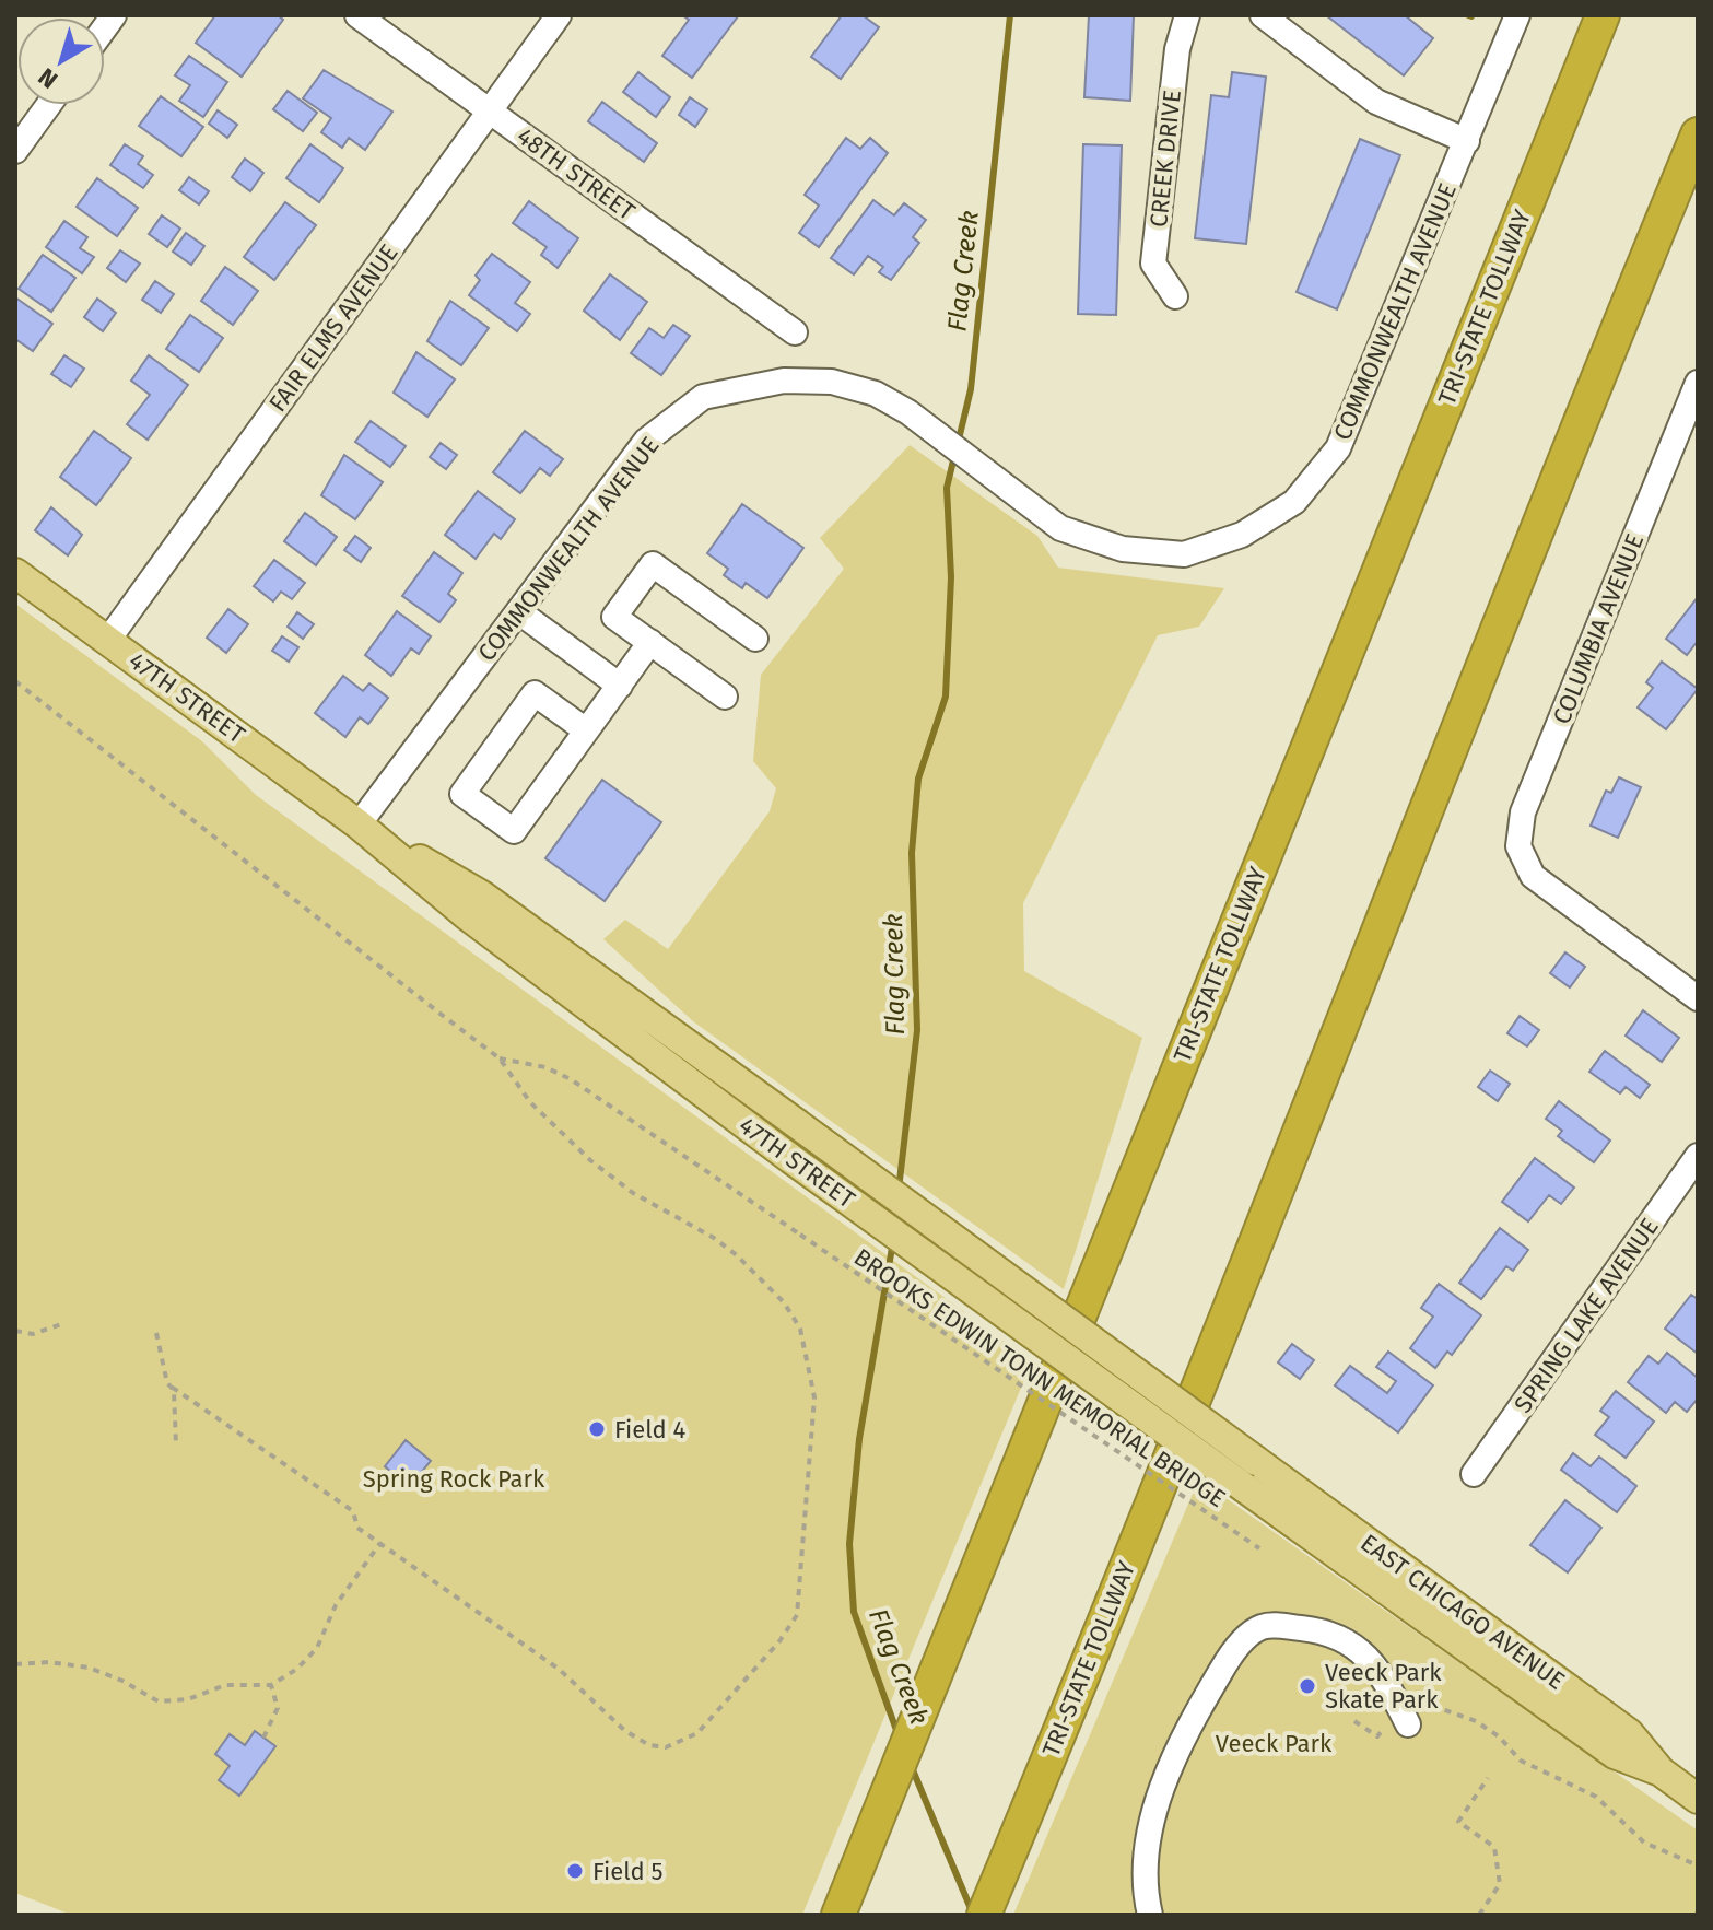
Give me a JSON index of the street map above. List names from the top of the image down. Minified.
{"streets":{"highway":["TRI-STATE TOLLWAY"],"main road":["47TH STREET","EAST CHICAGO AVENUE"],"street":["CREEK DRIVE","48TH STREET","COMMONWEALTH AVENUE","FAIR ELMS AVENUE","COLUMBIA AVENUE","SPRING LAKE AVENUE"],"path":["BROOKS EDWIN TONN MEMORIAL BRIDGE"]},"crossings":[["48TH STREET","FAIR ELMS AVENUE"],["COMMONWEALTH AVENUE","47TH STREET"],["FAIR ELMS AVENUE","47TH STREET"],["47TH STREET","EAST CHICAGO AVENUE"]],"water":["Flag Creek"],"parks":["Spring Rock Park","Veeck Park"],"places":["Field 4","Veeck Park Skate Park","Field 5"],"north":"bottom left"}
